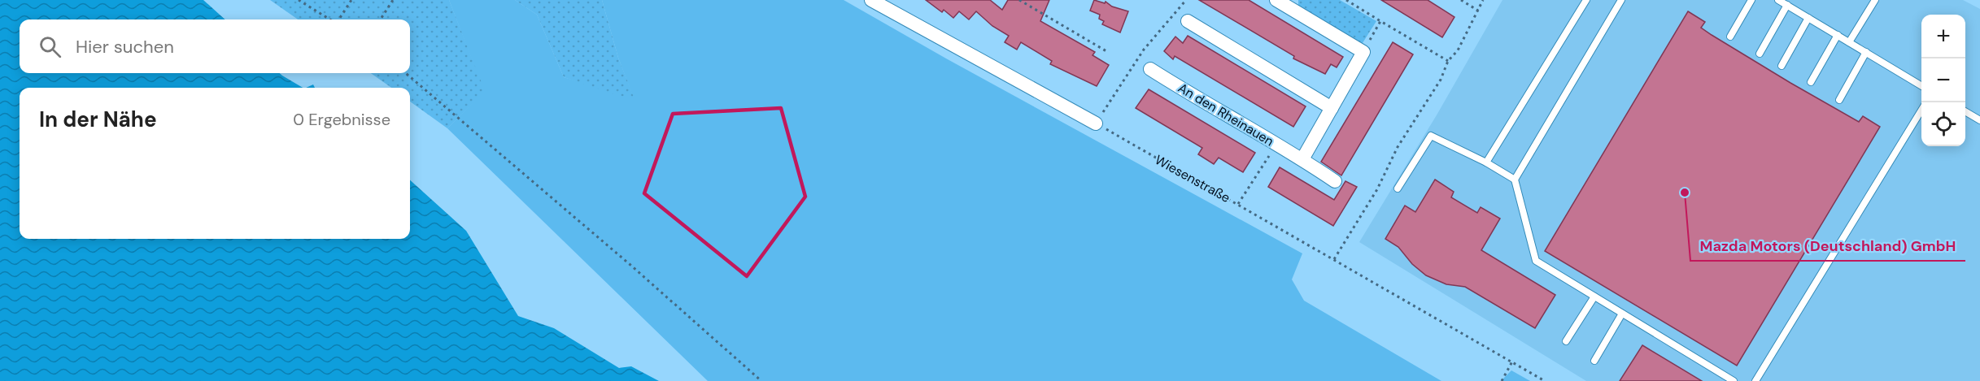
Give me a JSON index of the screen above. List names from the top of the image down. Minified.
{"streets":{"street":["An den Rheinauen"],"path":["Wiesenstraße"]},"places":["Mazda Motors (Deutschland) GmbH"],"page":{"map_buttons":["+","−"],"search":"Hier suchen","heading":["In der Nähe","0 Ergebnisse"]}}
